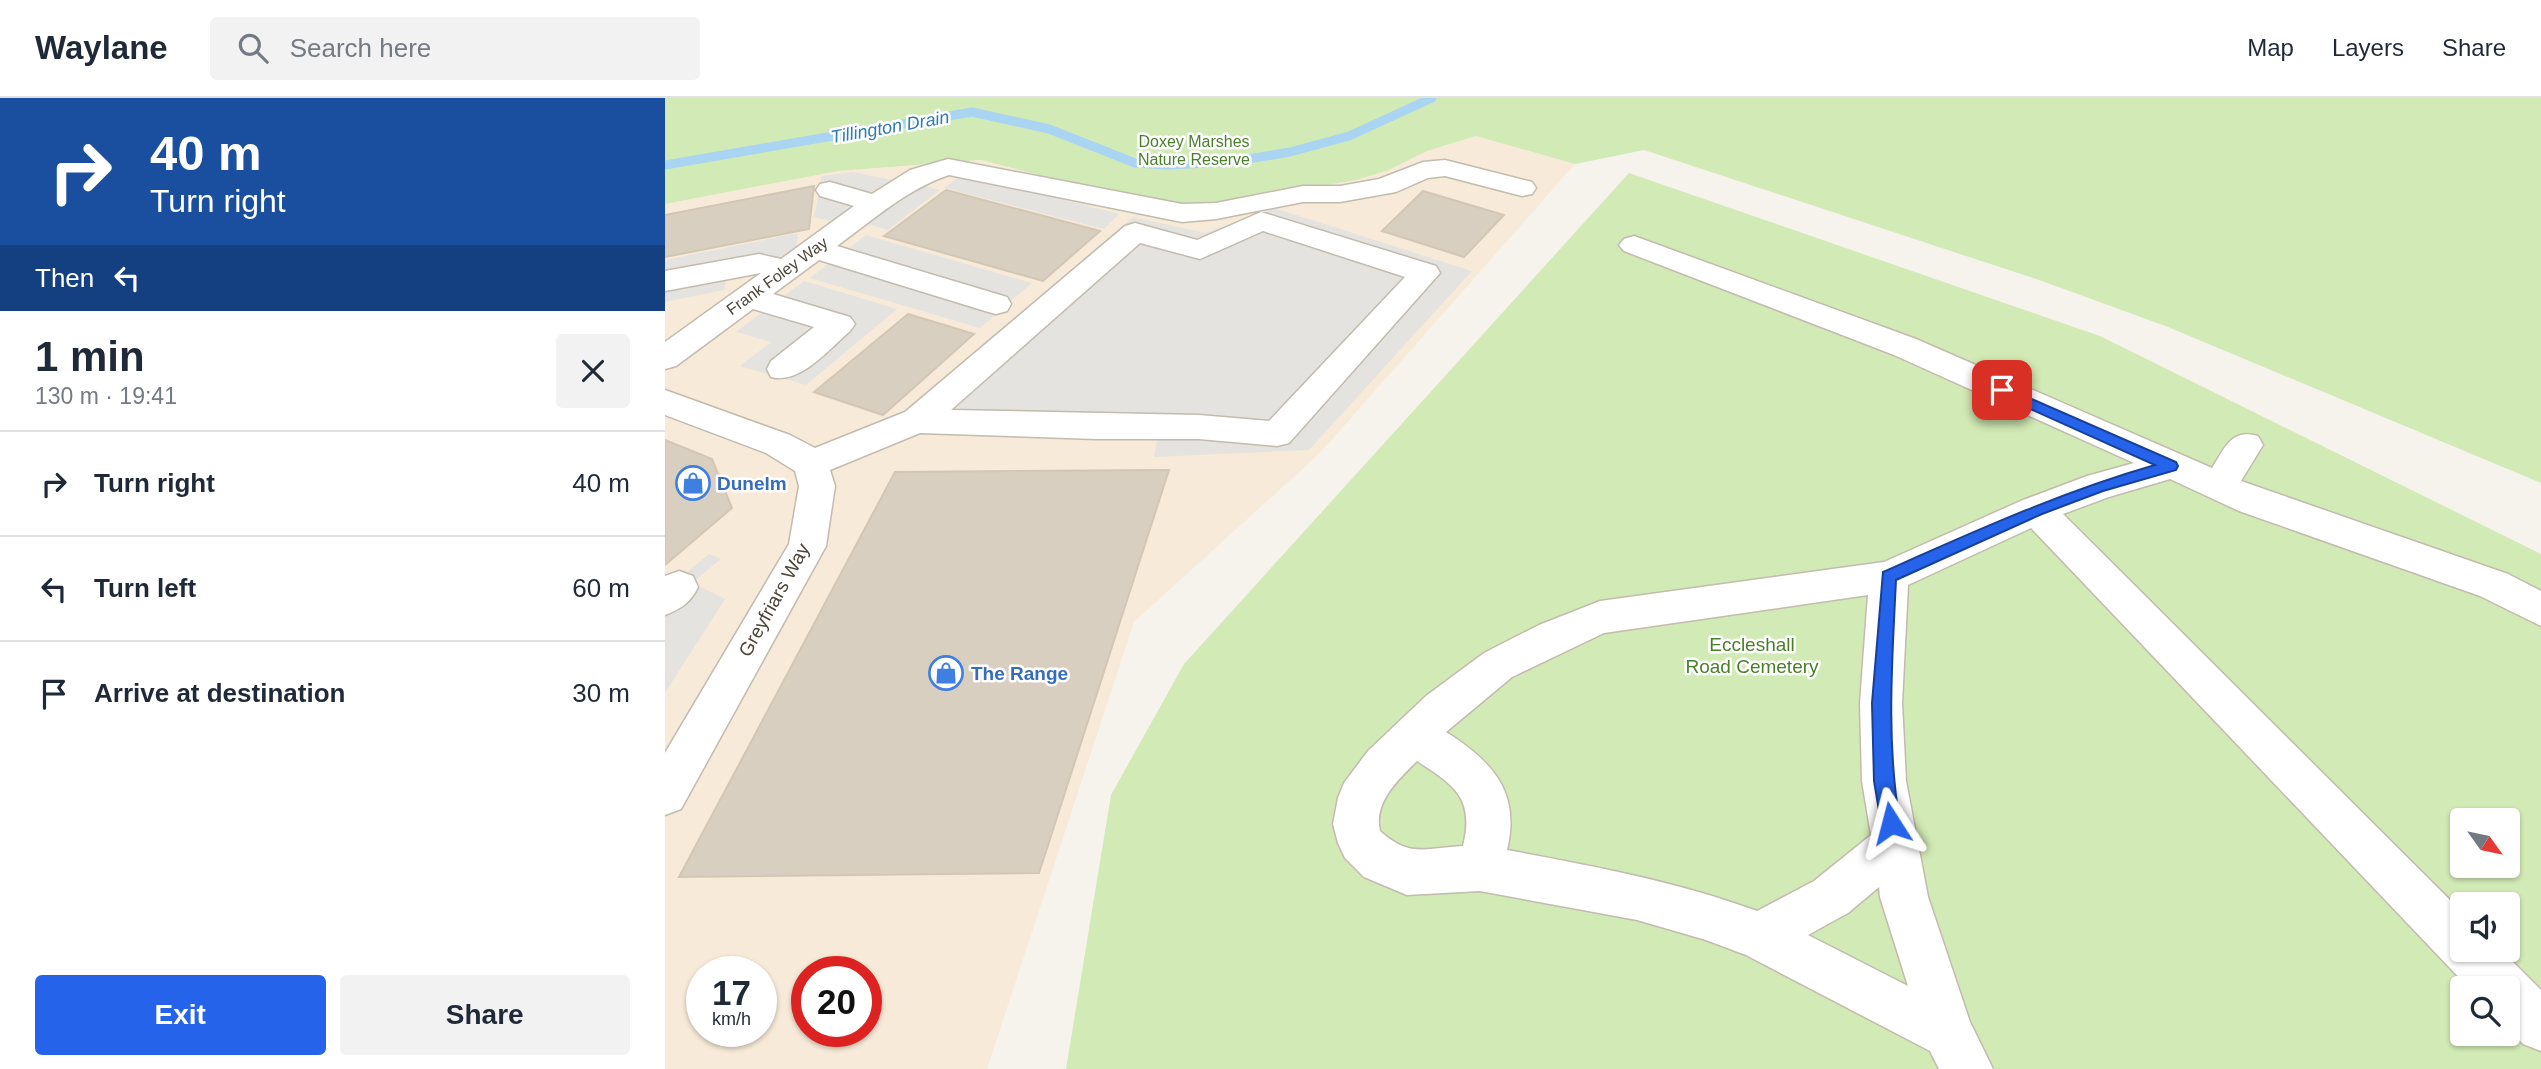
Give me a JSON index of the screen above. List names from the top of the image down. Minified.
{"streets":{"street":["Frank Foley Way","Greyfriars Way"]},"water":["Tillington Drain"],"parks":["Doxey Marshes Nature Reserve","Eccleshall Road Cemetery"],"places":{"shop":["Dunelm","The Range"]},"north":"bottom right","page":{"header":"Waylane","search":"Search here","nav":["Map","Layers","Share"],"turn":["40 m","Turn right"],"then":"Then","heading":["1 min","130 m · 19:41"],"list":[{"name":"Turn right","value":"40 m"},{"name":"Turn left","value":"60 m"},{"name":"Arrive at destination","value":"30 m"}],"speed":"17 km/h","limit":"20","buttons":["Exit","Share"]}}
